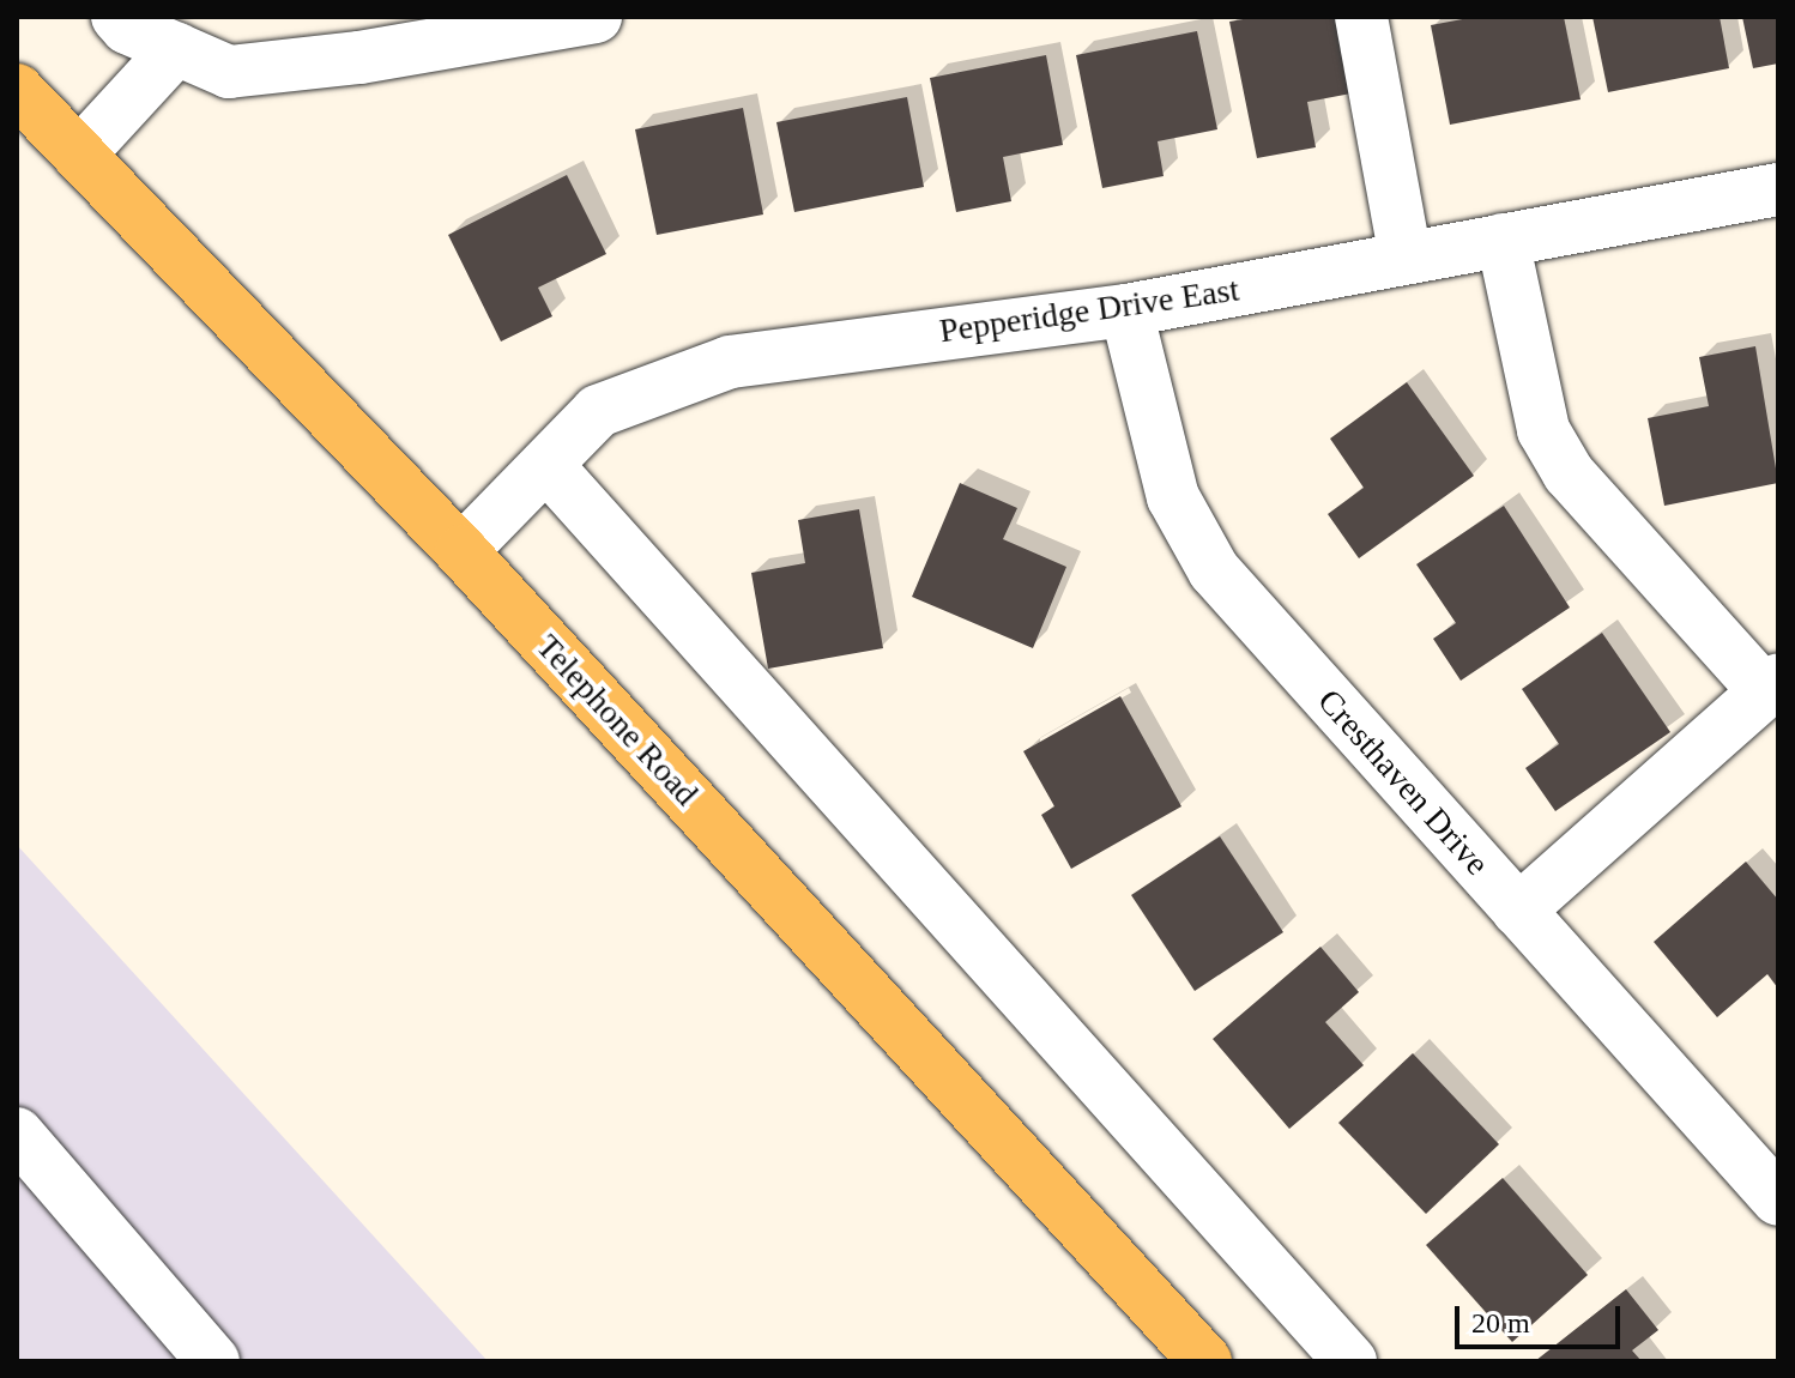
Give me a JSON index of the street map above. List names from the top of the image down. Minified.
{"streets":{"main road":["Telephone Road"],"street":["Pepperidge Drive East","Cresthaven Drive"]},"crossings":[["Pepperidge Drive East","Telephone Road"],["Pepperidge Drive East","Cresthaven Drive"]],"scale_bar":"20 m"}
